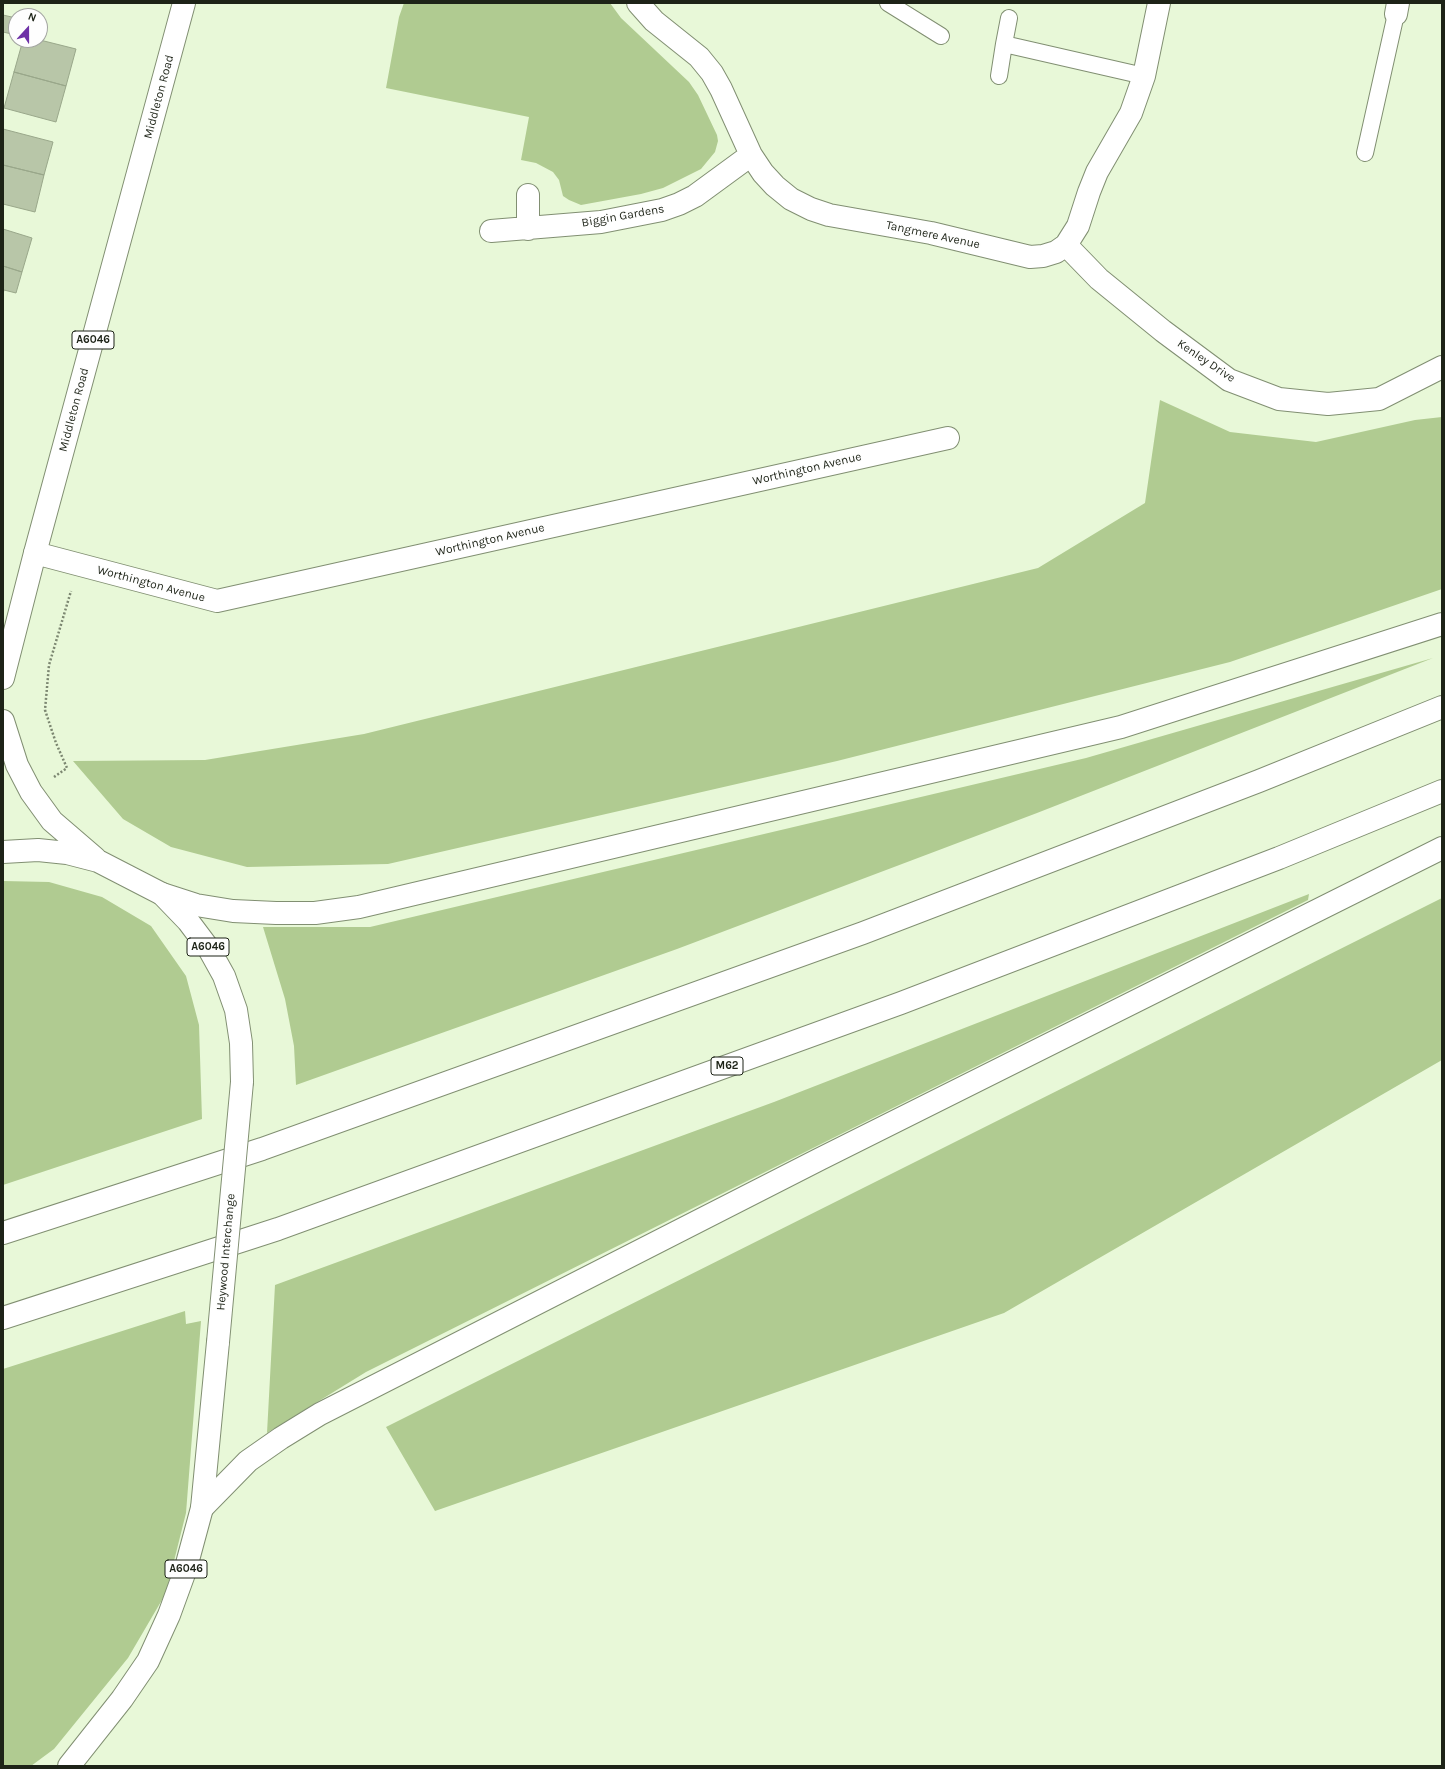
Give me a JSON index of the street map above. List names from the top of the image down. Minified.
{"streets":{"main road":["Middleton Road","Biggin Gardens","Tangmere Avenue","A6046","Kenley Drive","Worthington Avenue","M62","Heywood Interchange"]},"crossings":[["Middleton Road","Worthington Avenue"],["Biggin Gardens","Tangmere Avenue"],["Tangmere Avenue","Kenley Drive"],["A6046","Heywood Interchange"]],"north":"top"}
